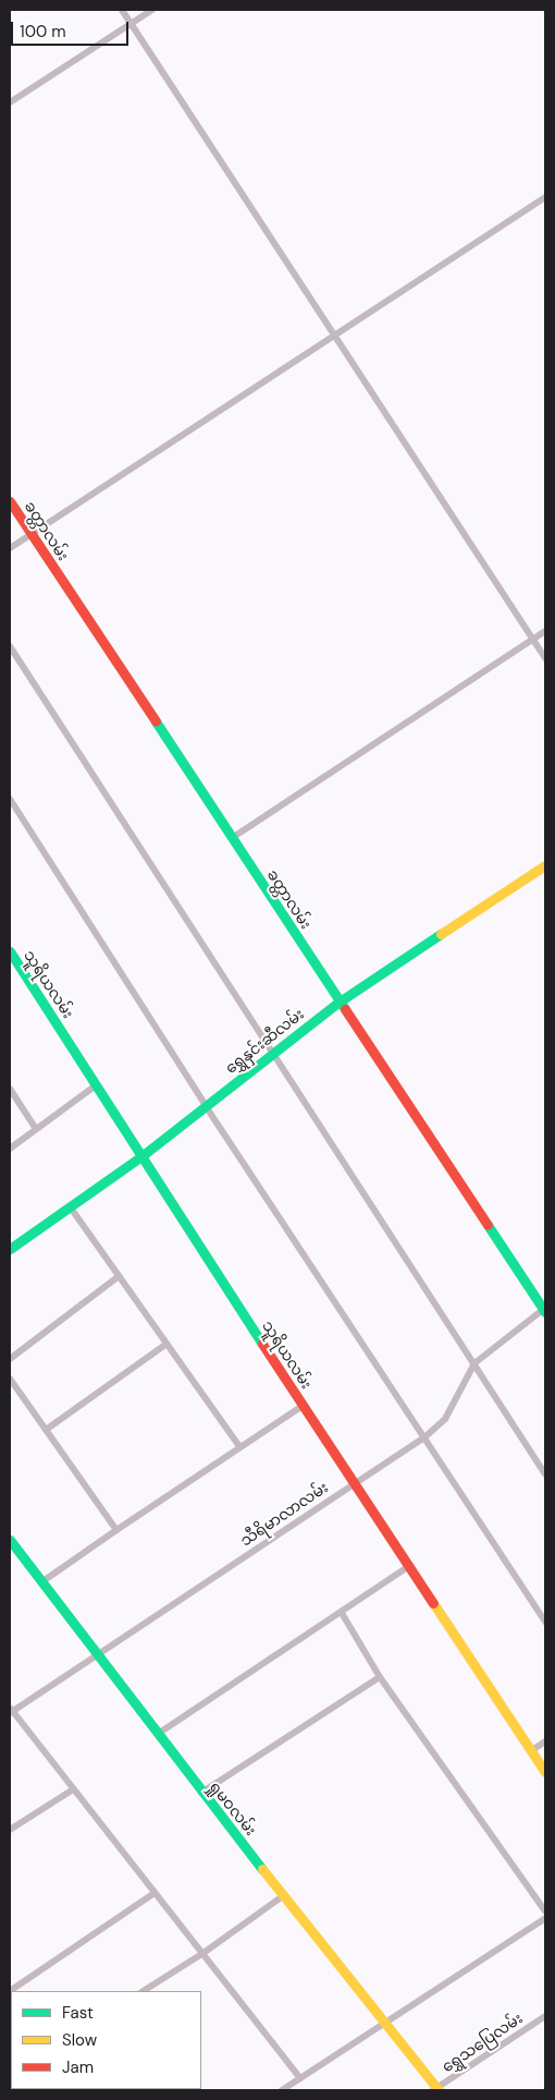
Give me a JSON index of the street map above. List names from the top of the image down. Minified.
{"streets":{"street":["ခတ္တာလမ်း","သူရိယလမ်း","ရွှေနှင်းဆီလမ်း","သီရိမာလာလမ်း","ရှုမဝလမ်း","ရွှေသပြေလမ်း"]},"crossings":[["ခတ္တာလမ်း","ရွှေနှင်းဆီလမ်း"],["ခတ္တာလမ်း","သီရိမာလာလမ်း"],["သူရိယလမ်း","ရွှေနှင်းဆီလမ်း"],["သူရိယလမ်း","သီရိမာလာလမ်း"],["သီရိမာလာလမ်း","ရှုမဝလမ်း"],["ရှုမဝလမ်း","ရွှေသပြေလမ်း"]],"legend":["Fast","Slow","Jam"],"scale_bar":"100 m"}
